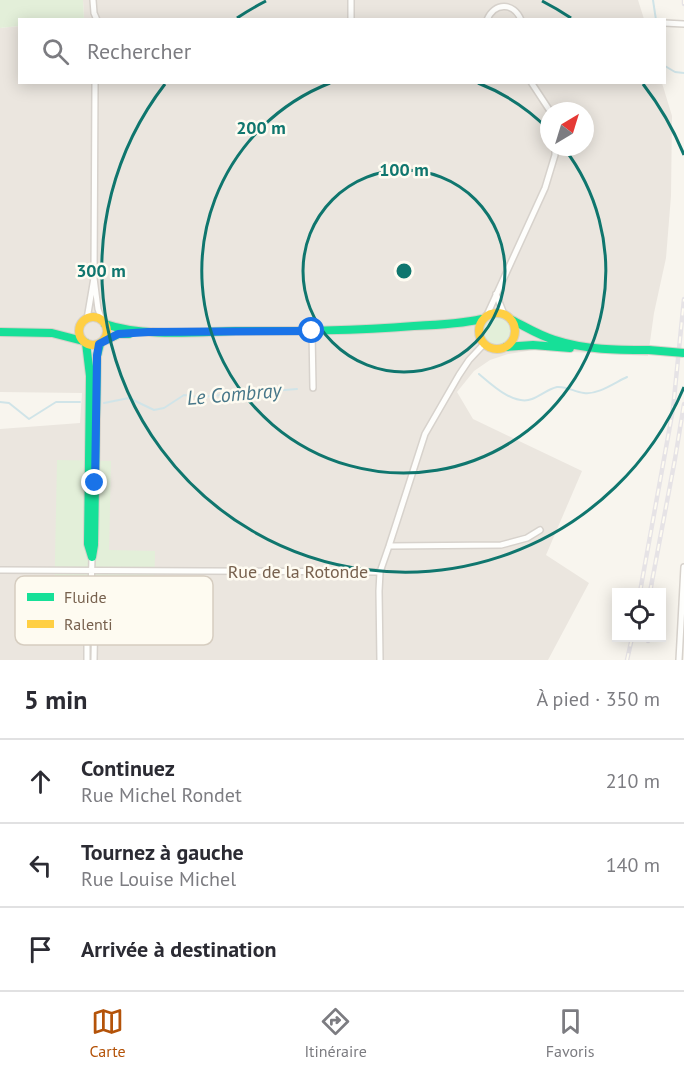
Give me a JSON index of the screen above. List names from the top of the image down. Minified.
{"streets":{"street":["Rue de la Rotonde"]},"water":["Le Combray"],"legend":["Fluide","Ralenti"],"north":"top right","page":{"search":"Rechercher","heading":["5 min","À pied · 350 m"],"list":[["Continuez","Rue Michel Rondet","210 m"],["Tournez à gauche","Rue Louise Michel","140 m"],"Arrivée à destination"],"nav":["Carte","Itinéraire","Favoris"]},"rings":["200 m","100 m","300 m"]}
